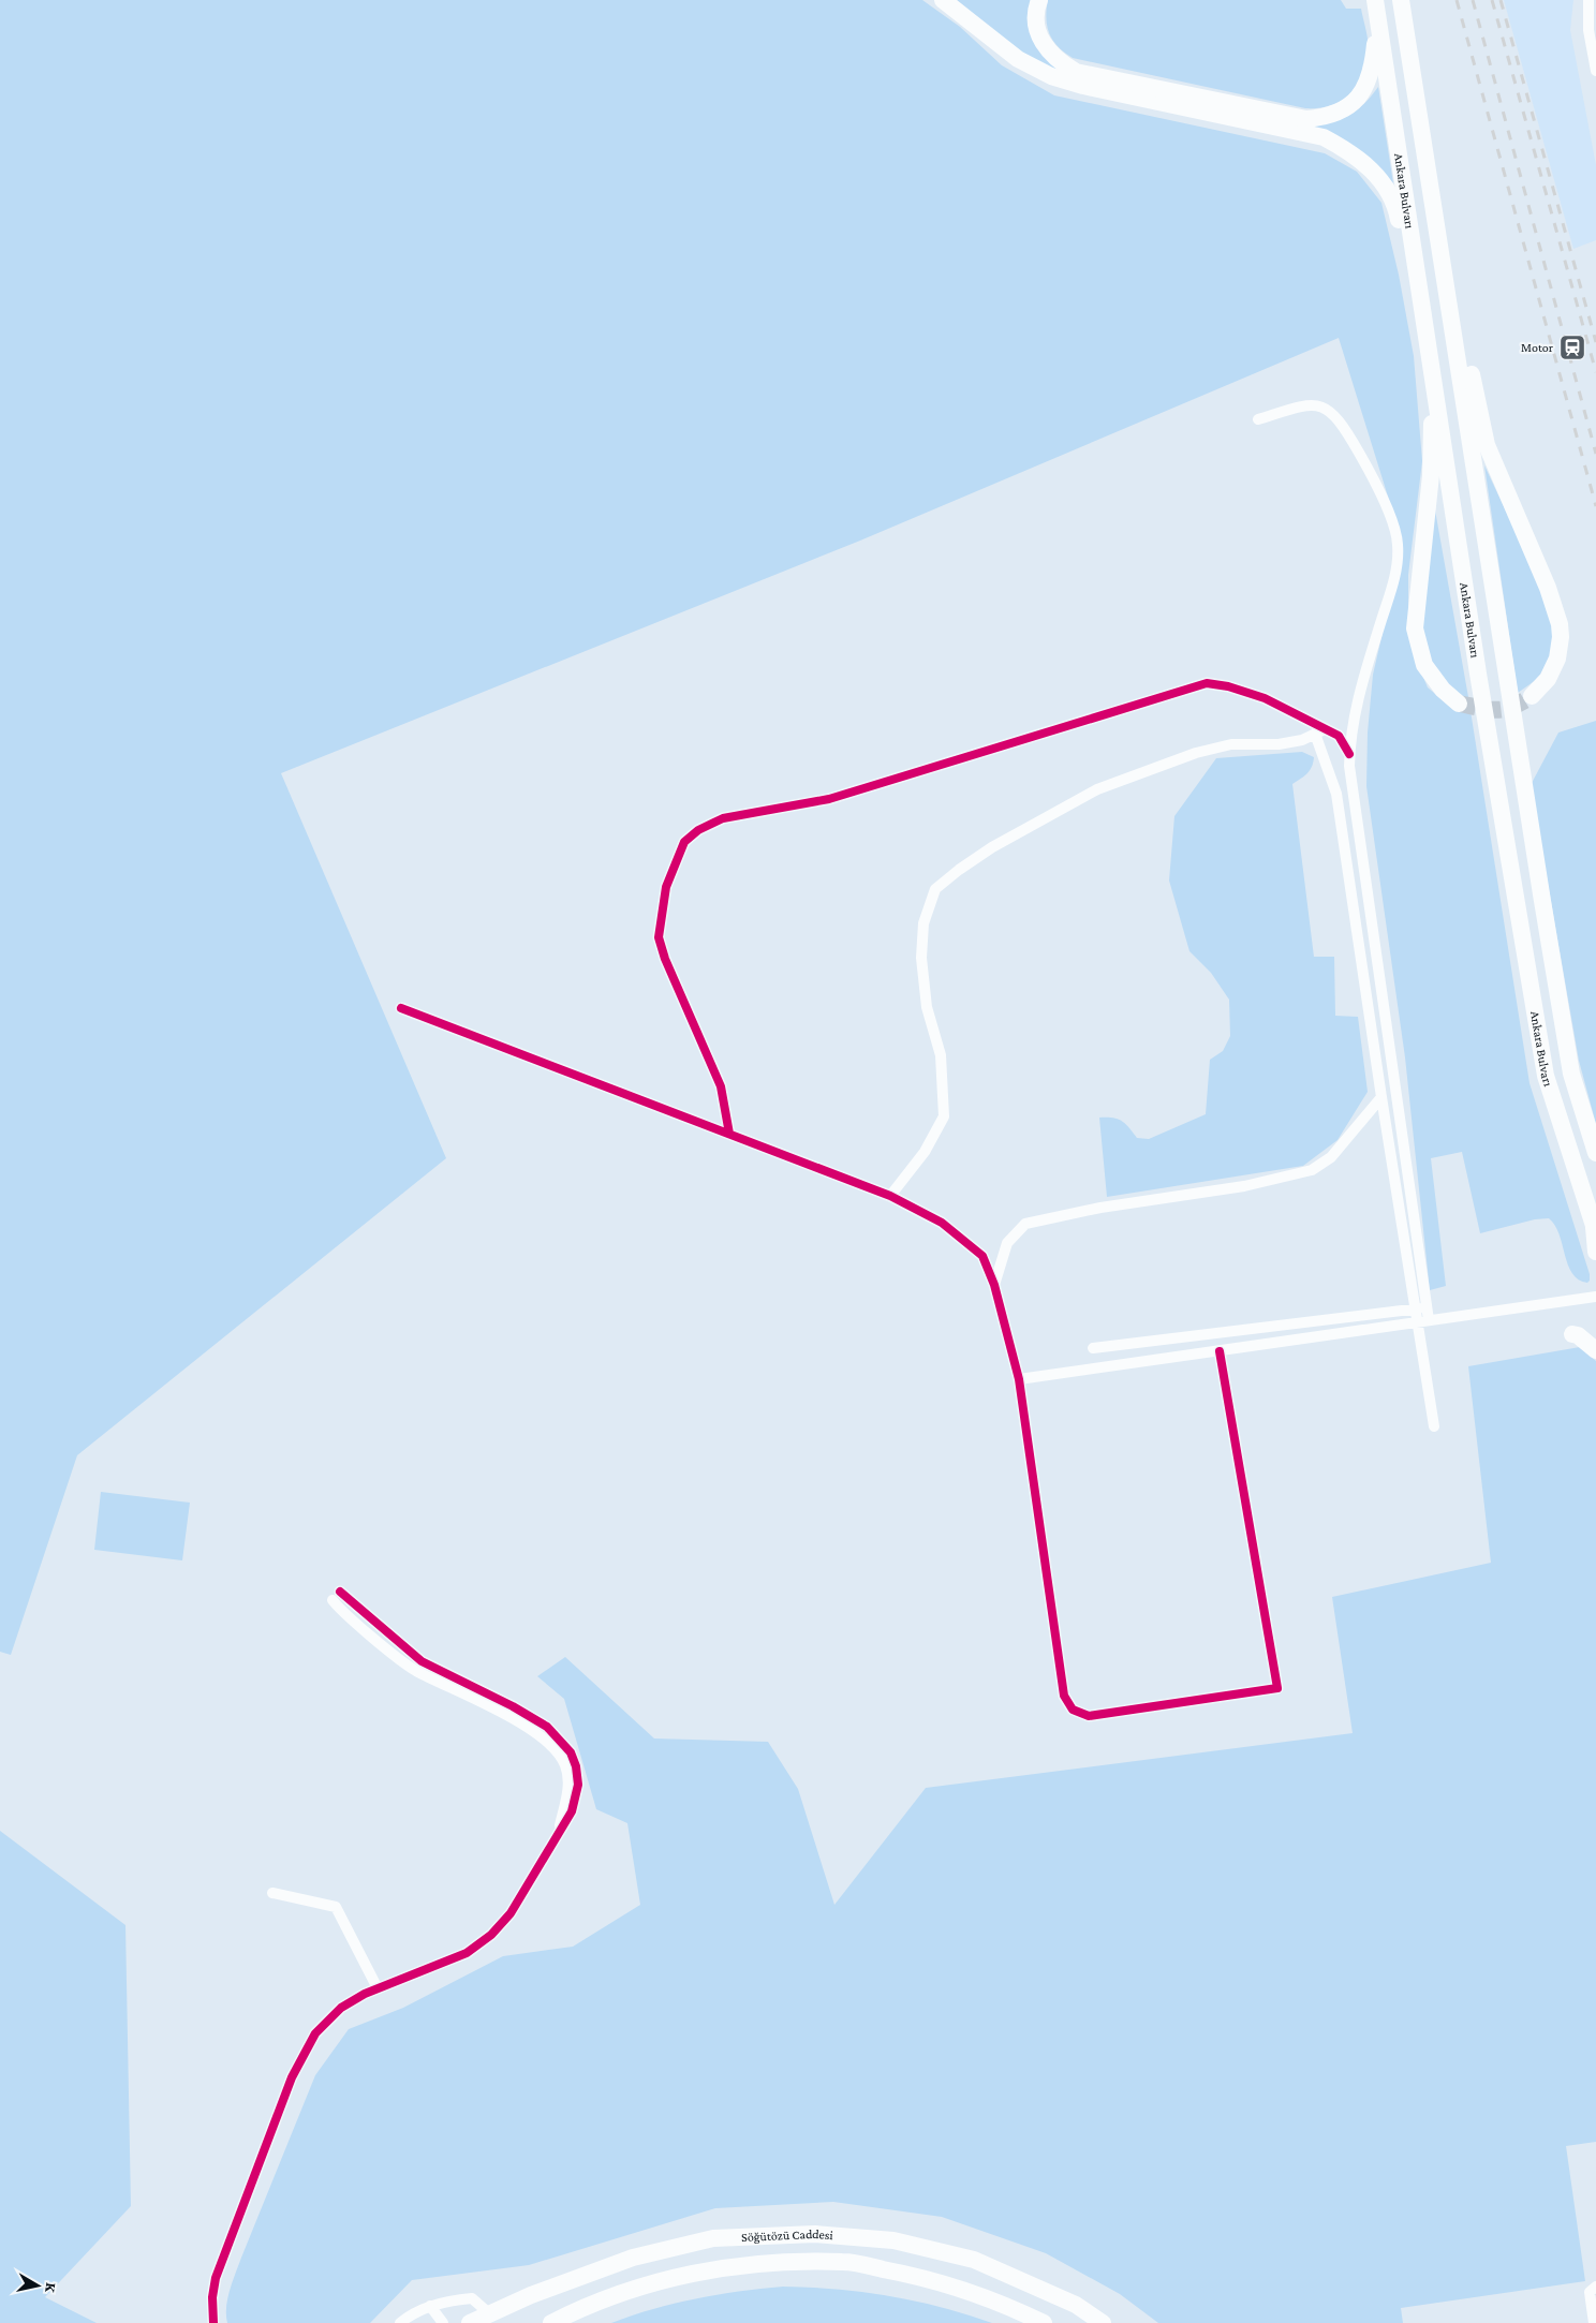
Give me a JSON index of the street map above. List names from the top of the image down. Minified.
{"streets":{"main road":["Ankara Bulvarı","Söğütözü Caddesi"]},"places":{"station":["Motor"]},"north":"right"}
